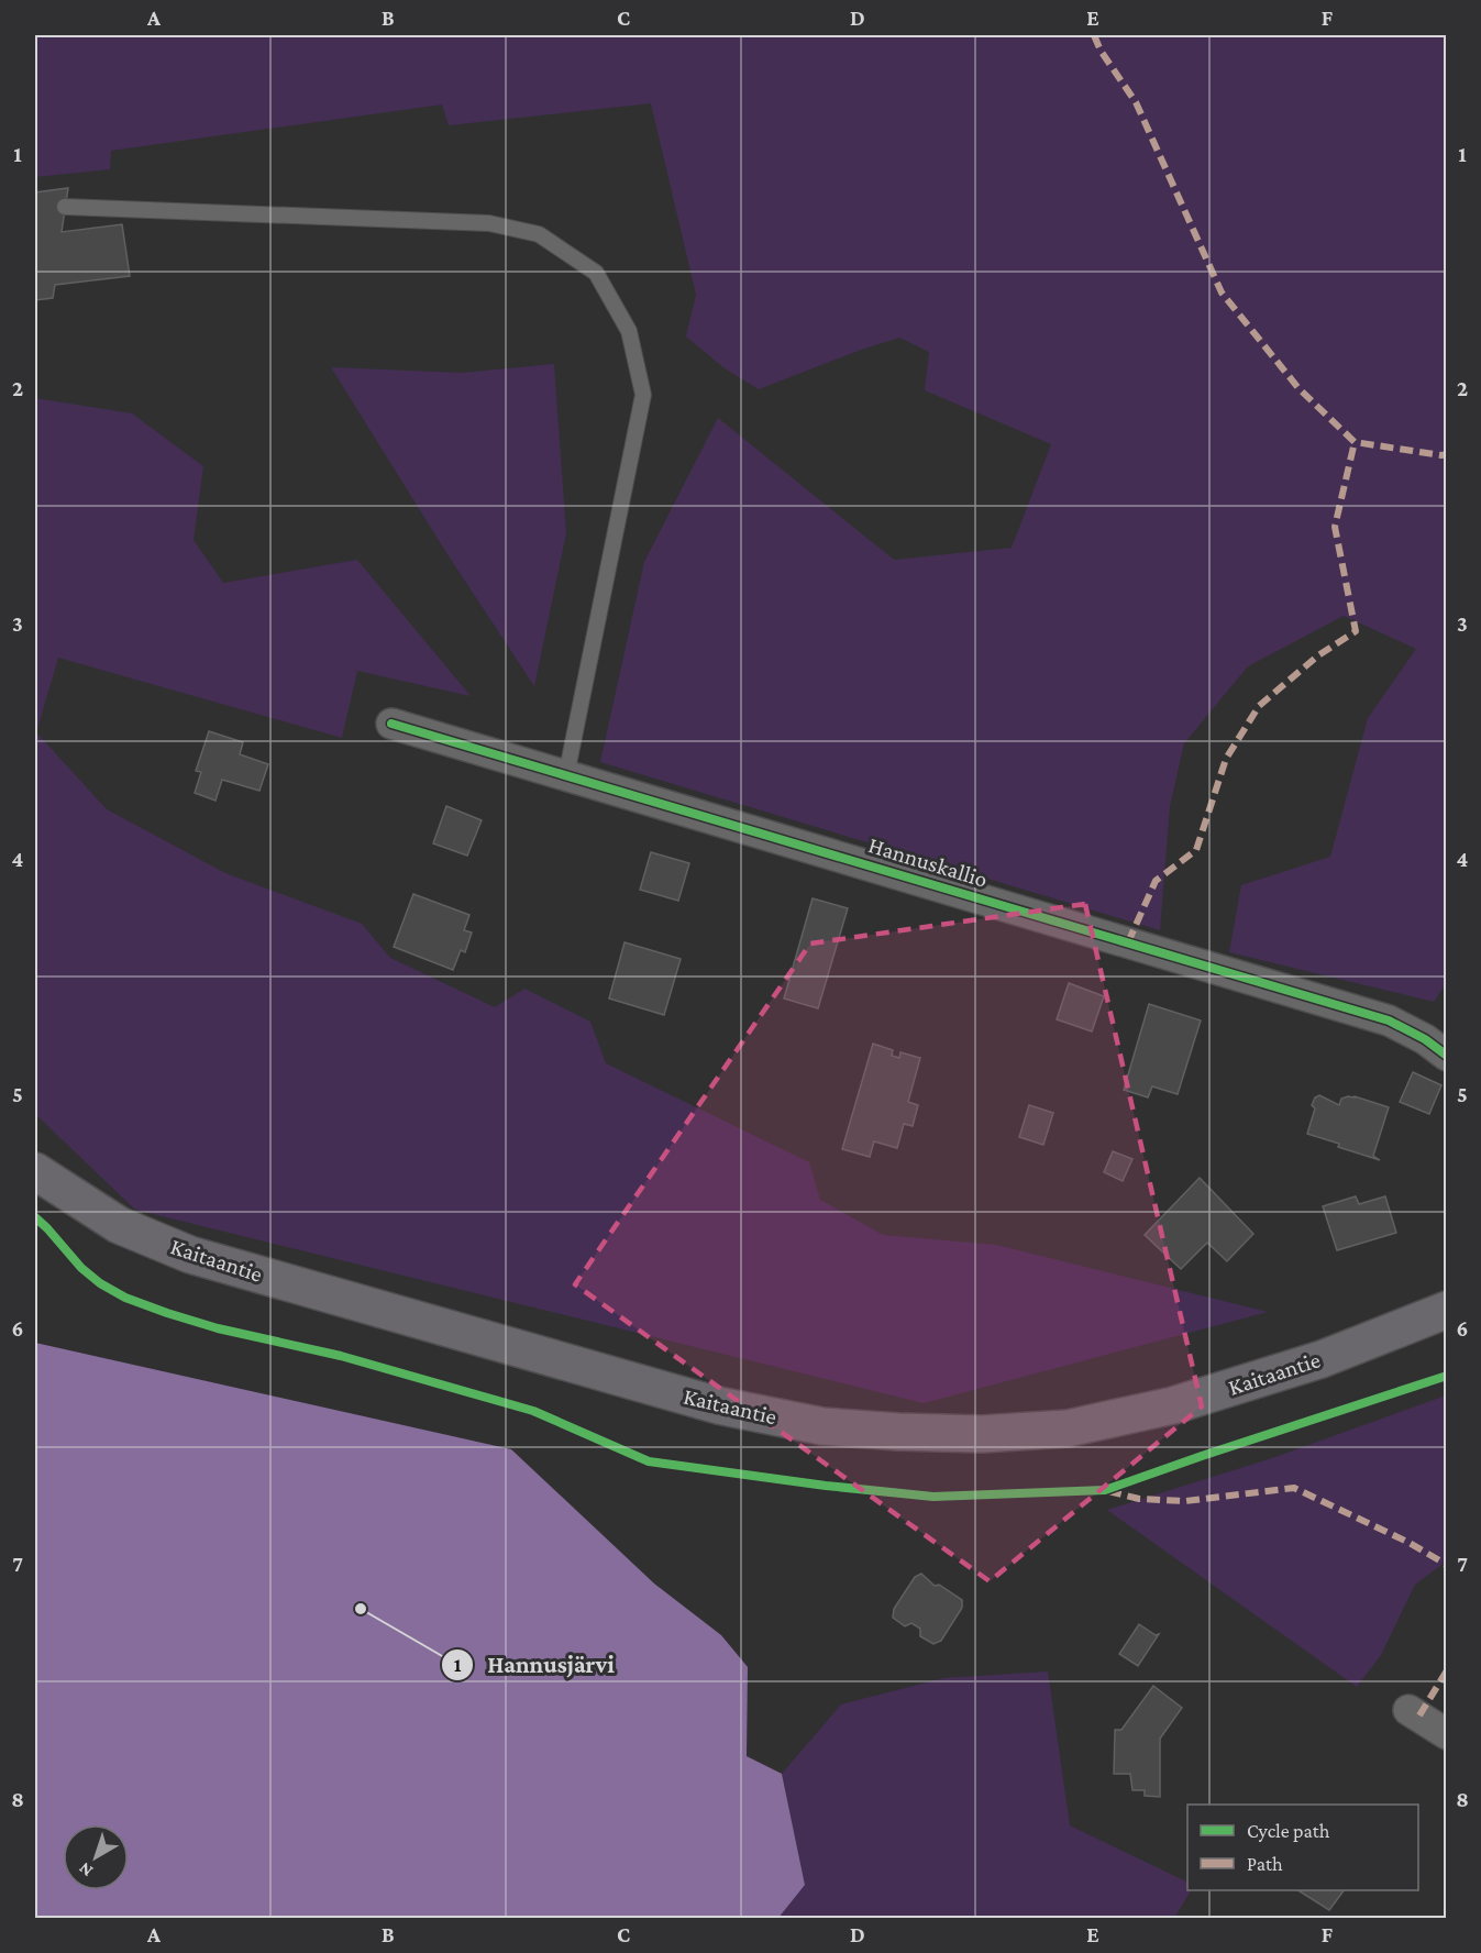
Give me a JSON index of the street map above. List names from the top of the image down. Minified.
{"streets":{"main road":["Kaitaantie"],"street":["Hannuskallio"]},"places":["Hannusjärvi"],"legend":["Cycle path","Path"],"north":"bottom left","grid":{"columns":["A","B","C","D","E","F"],"rows":["1","2","3","4","5","6","7","8"]}}
